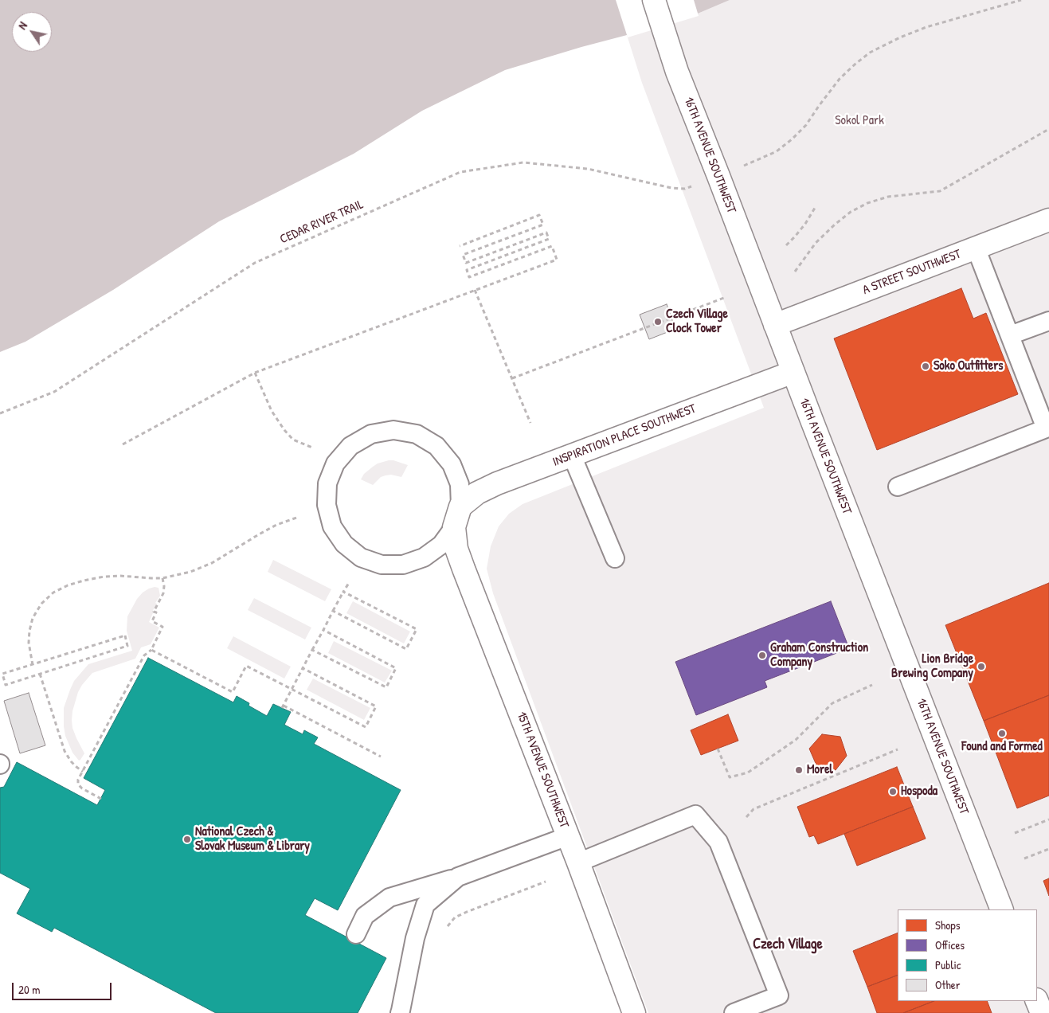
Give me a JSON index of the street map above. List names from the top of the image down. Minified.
{"streets":{"street":["16TH AVENUE SOUTHWEST","A STREET SOUTHWEST","INSPIRATION PLACE SOUTHWEST","15TH AVENUE SOUTHWEST"],"path":["CEDAR RIVER TRAIL"]},"crossings":[["16TH AVENUE SOUTHWEST","A STREET SOUTHWEST"],["16TH AVENUE SOUTHWEST","INSPIRATION PLACE SOUTHWEST"],["INSPIRATION PLACE SOUTHWEST","15TH AVENUE SOUTHWEST"]],"districts":["Czech Village"],"parks":["Sokol Park"],"places":["Czech Village Clock Tower","Soko Outfitters","Graham Construction Company","Lion Bridge Brewing Company","Found and Formed","Morel","Hospoda","National Czech & Slovak Museum & Library"],"legend":["Shops","Offices","Public","Other"],"scale_bar":"20 m","north":"top left"}
